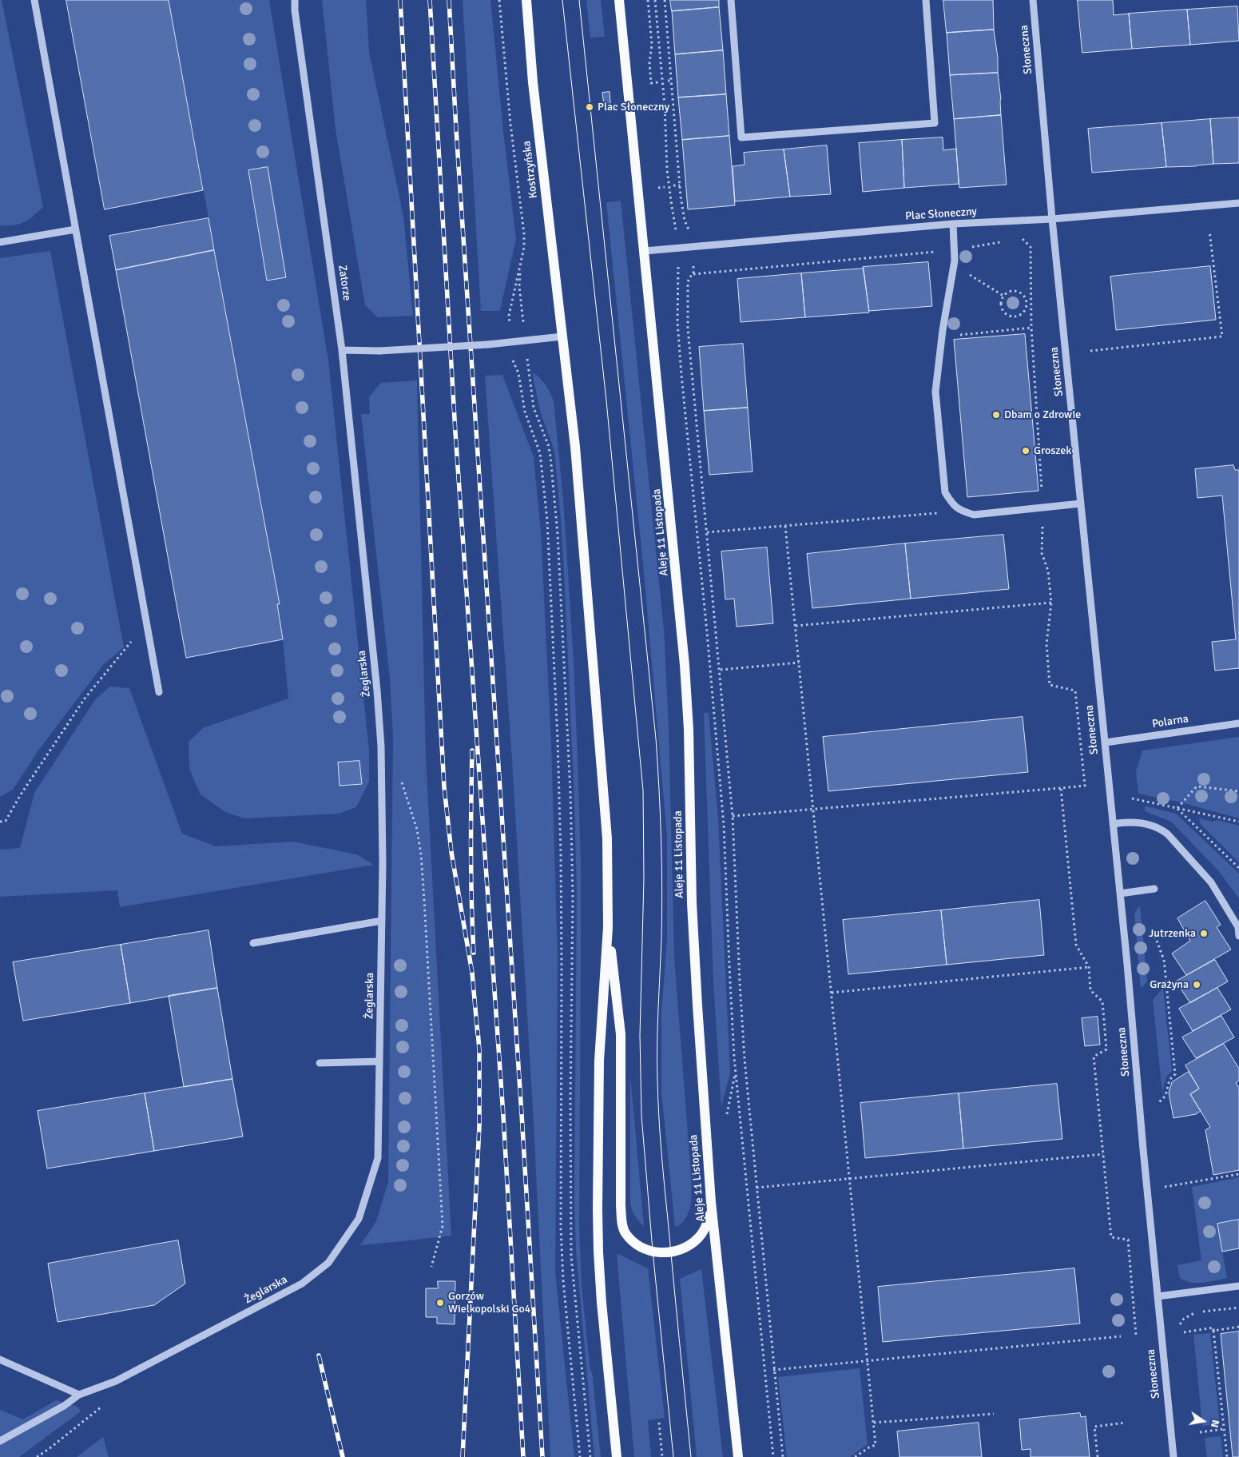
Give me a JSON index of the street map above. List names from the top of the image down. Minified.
{"streets":{"main road":["Kostrzyńska","Aleje 11 Listopada"],"street":["Słoneczna","Plac Słoneczny","Zatorze","Żeglarska","Polarna"]},"crossings":[["Słoneczna","Plac Słoneczny"],["Słoneczna","Polarna"],["Plac Słoneczny","Aleje 11 Listopada"],["Zatorze","Żeglarska"]],"places":["Plac Słoneczny","Dbam o Zdrowie","Groszek","Jutrzenka","Grażyna","Gorzów Wielkopolski Go4"],"north":"right"}
